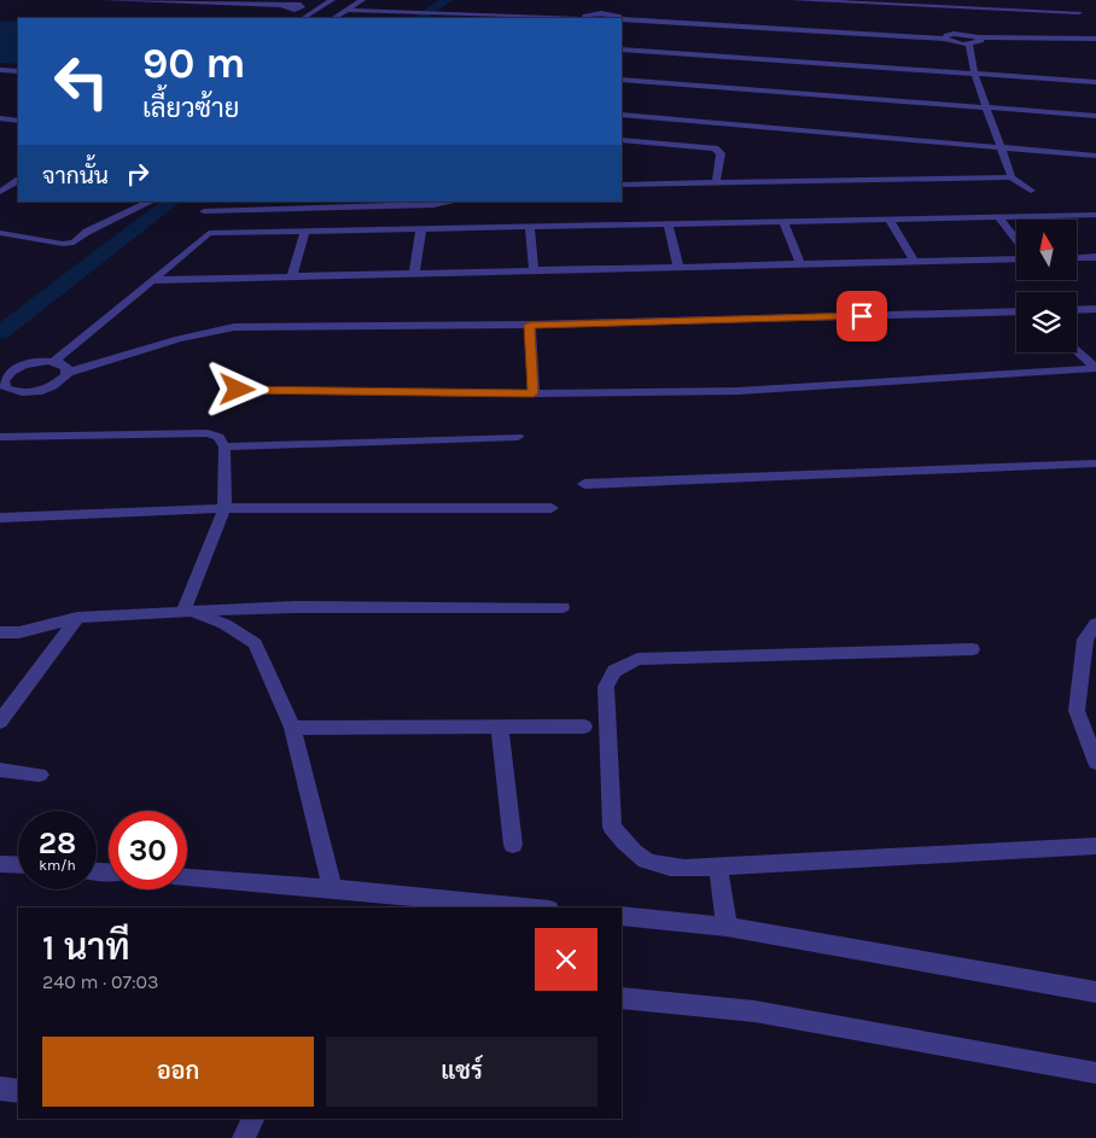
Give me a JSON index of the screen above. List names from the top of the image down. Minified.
{"north":"top","page":{"turn":["90 m","เลี้ยวซ้าย"],"then":"จากนั้น","speed":"28 km/h","limit":"30","heading":["1 นาที","240 m · 07:03"],"buttons":["ออก","แชร์"]}}
